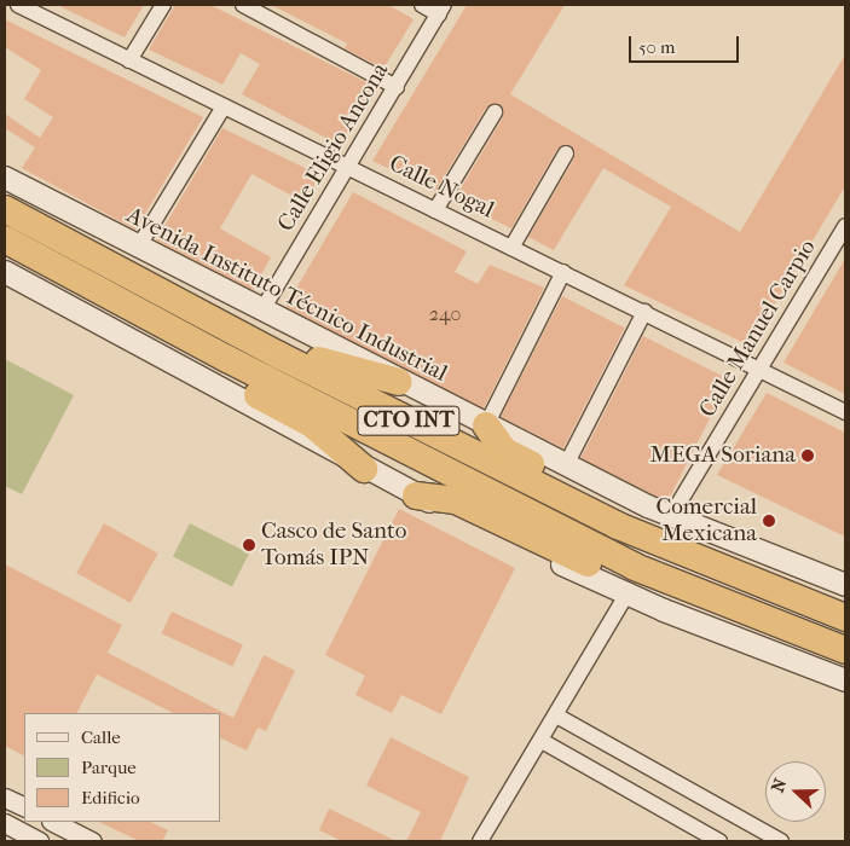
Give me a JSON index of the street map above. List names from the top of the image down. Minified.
{"streets":{"highway":["CTO INT"],"main road":["Avenida Instituto Técnico Industrial"],"street":["Calle Eligio Ancona","Calle Nogal","Calle Manuel Carpio"]},"crossings":[["Calle Eligio Ancona","Calle Nogal"],["Calle Eligio Ancona","Avenida Instituto Técnico Industrial"],["Calle Nogal","Calle Manuel Carpio"],["Avenida Instituto Técnico Industrial","Calle Manuel Carpio"]],"places":["MEGA Soriana","Comercial Mexicana","Casco de Santo Tomás IPN"],"house_numbers":["240"],"legend":["Calle","Parque","Edificio"],"scale_bar":"50 m","north":"left"}
